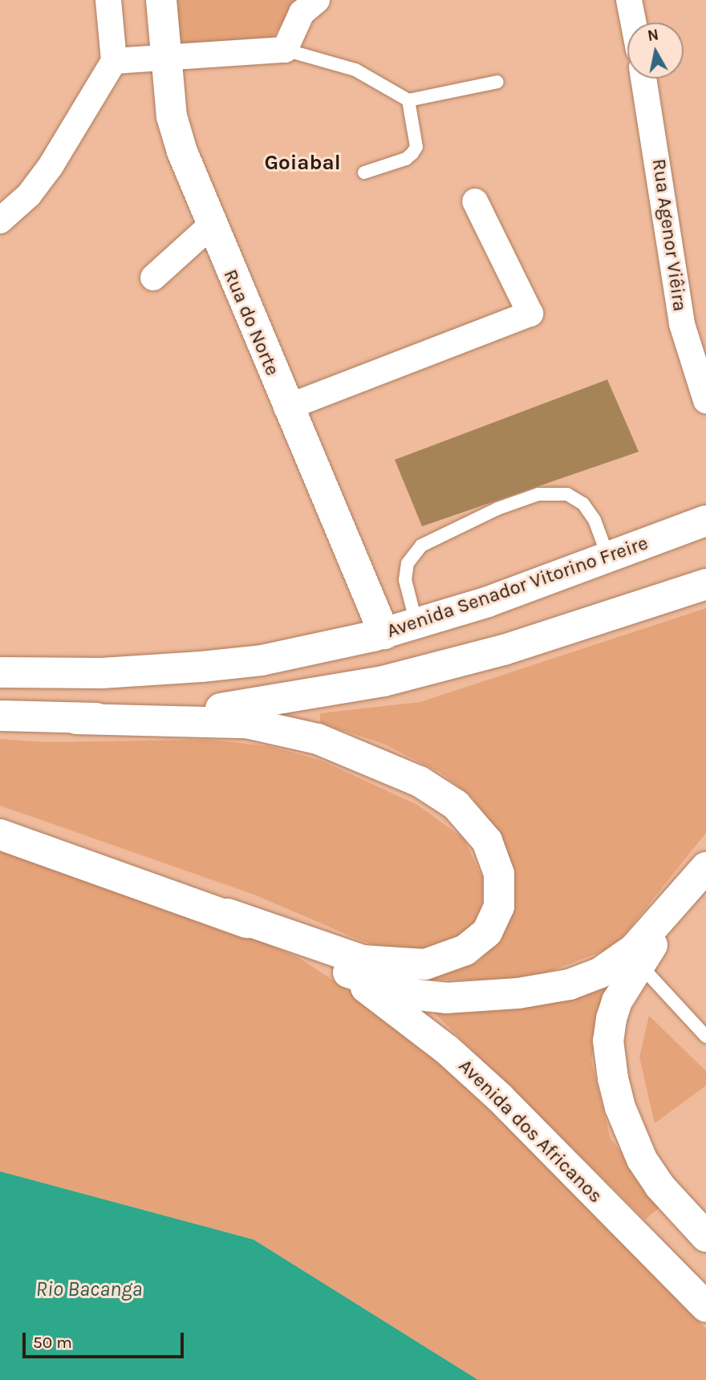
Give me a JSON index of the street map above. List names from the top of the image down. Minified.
{"streets":{"main road":["Rua do Norte","Avenida Senador Vitorino Freire","Avenida dos Africanos"],"street":["Rua Agenor Viêira"]},"crossings":[["Rua do Norte","Avenida Senador Vitorino Freire"]],"districts":["Goiabal"],"water":["Rio Bacanga"],"scale_bar":"50 m","north":"top"}
